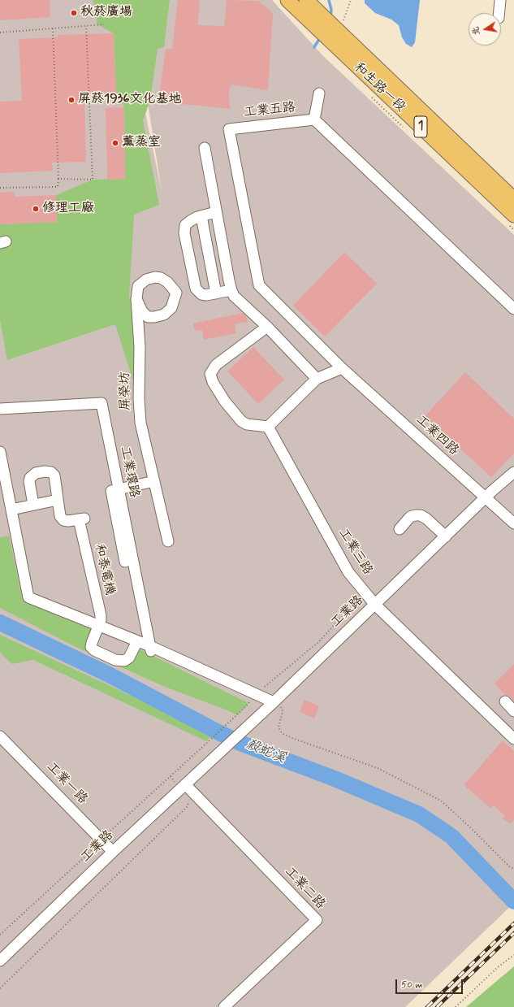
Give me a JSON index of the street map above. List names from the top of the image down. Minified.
{"streets":{"main road":["和生路一段","1"],"street":["工業五路","屏榮坊","工業四路","工業環路","工業三路","和泰電機","工業路","工業一路","工業二路"]},"crossings":[["工業五路","工業四路"],["工業四路","工業路"],["工業三路","工業路"],["工業路","工業一路"],["工業路","工業二路"]],"water":["殺蛇溪"],"places":["秋菸廣場","屏菸1936文化基地","薰蒸室","修理工廠"],"scale_bar":"50 m","north":"left"}
